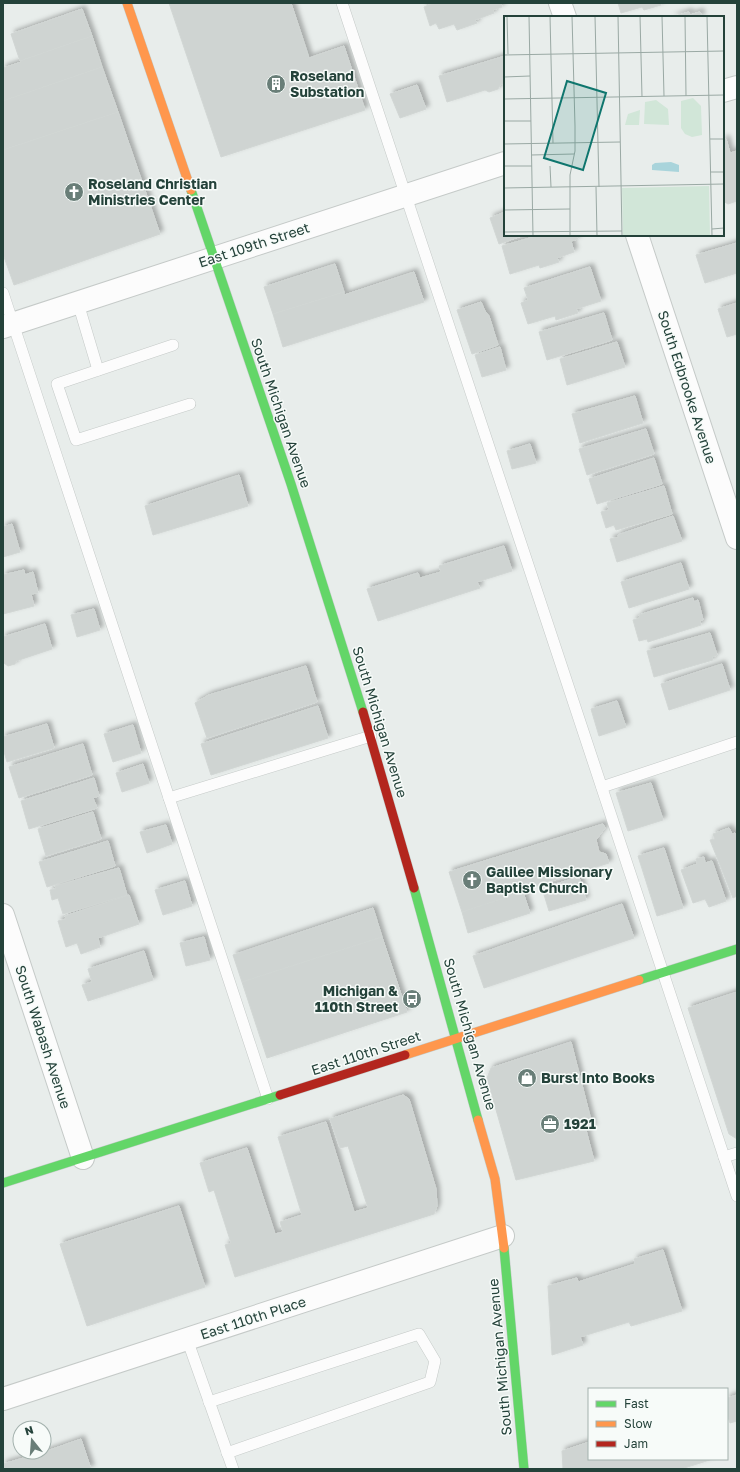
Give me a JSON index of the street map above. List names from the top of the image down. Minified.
{"streets":{"main road":["South Michigan Avenue","East 110th Street"],"street":["East 109th Street","South Edbrooke Avenue","South Wabash Avenue","East 110th Place"]},"crossings":[["East 109th Street","South Michigan Avenue"],["South Michigan Avenue","East 110th Street"],["South Michigan Avenue","East 110th Place"],["South Wabash Avenue","East 110th Street"]],"places":{"building":["Roseland Substation"],"church":["Roseland Christian Ministries Center","Galilee Missionary Baptist Church"],"bus stop":["Michigan & 110th Street"],"shop":["Burst Into Books"],"office":["1921"]},"legend":["Fast","Slow","Jam"],"north":"top"}
